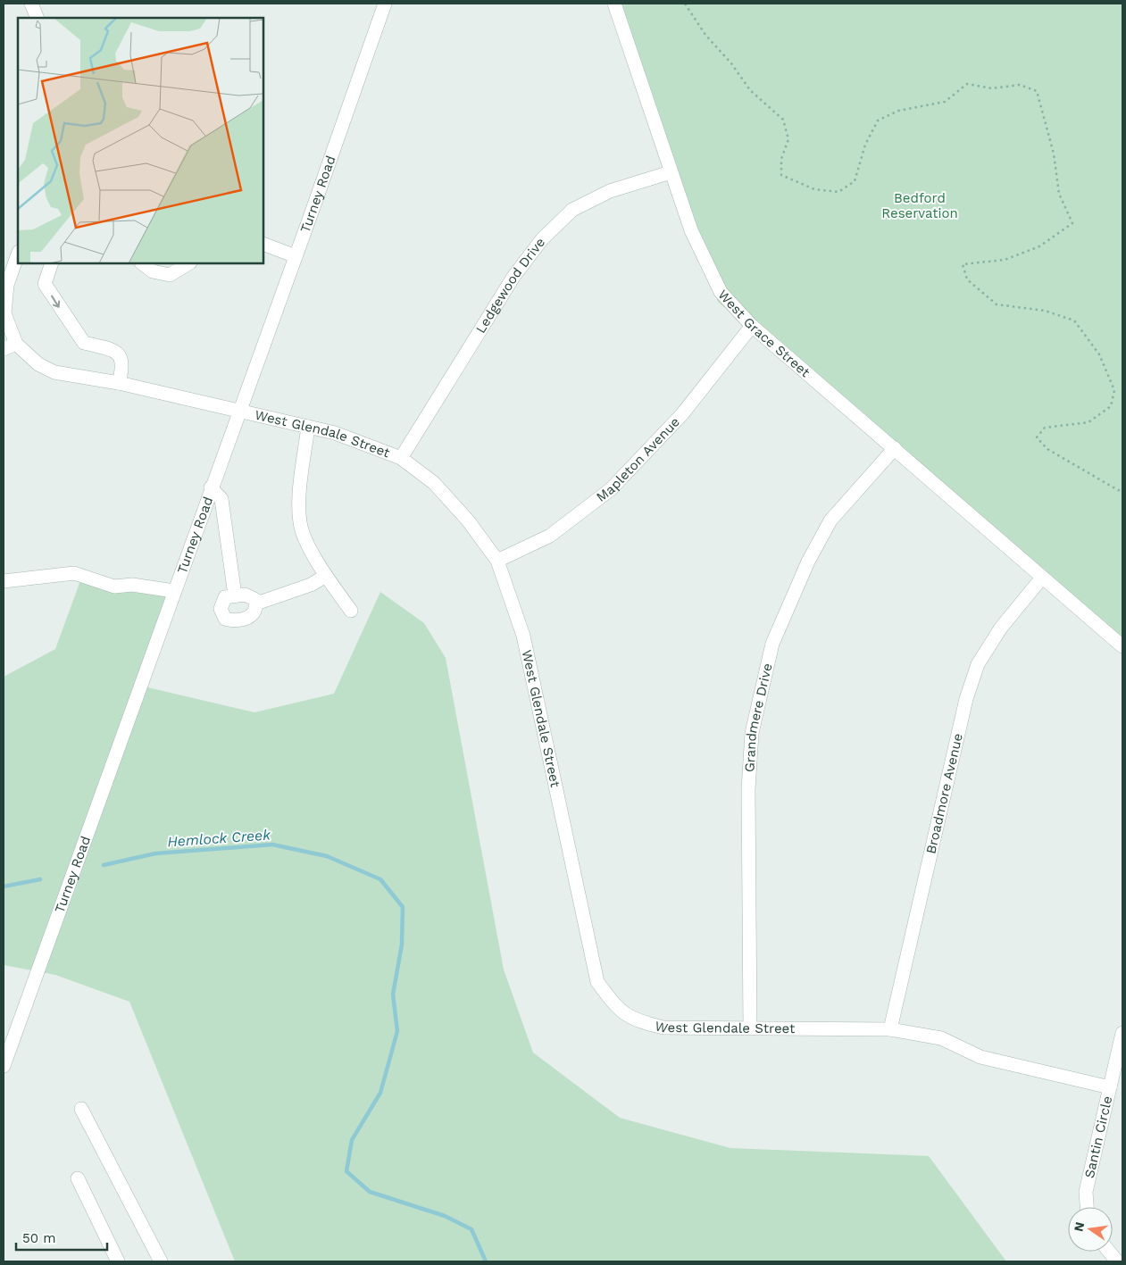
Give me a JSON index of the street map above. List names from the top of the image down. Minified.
{"streets":{"street":["Turney Road","Ledgewood Drive","West Grace Street","West Glendale Street","Mapleton Avenue","Grandmere Drive","Broadmore Avenue","Santin Circle"]},"crossings":[["Turney Road","West Glendale Street"],["Ledgewood Drive","West Grace Street"],["Ledgewood Drive","West Glendale Street"],["West Grace Street","Mapleton Avenue"],["West Grace Street","Grandmere Drive"],["West Grace Street","Broadmore Avenue"],["West Glendale Street","Mapleton Avenue"],["West Glendale Street","Grandmere Drive"],["West Glendale Street","Broadmore Avenue"],["West Glendale Street","Santin Circle"]],"water":["Hemlock Creek"],"parks":["Bedford Reservation"],"scale_bar":"50 m","north":"left"}
